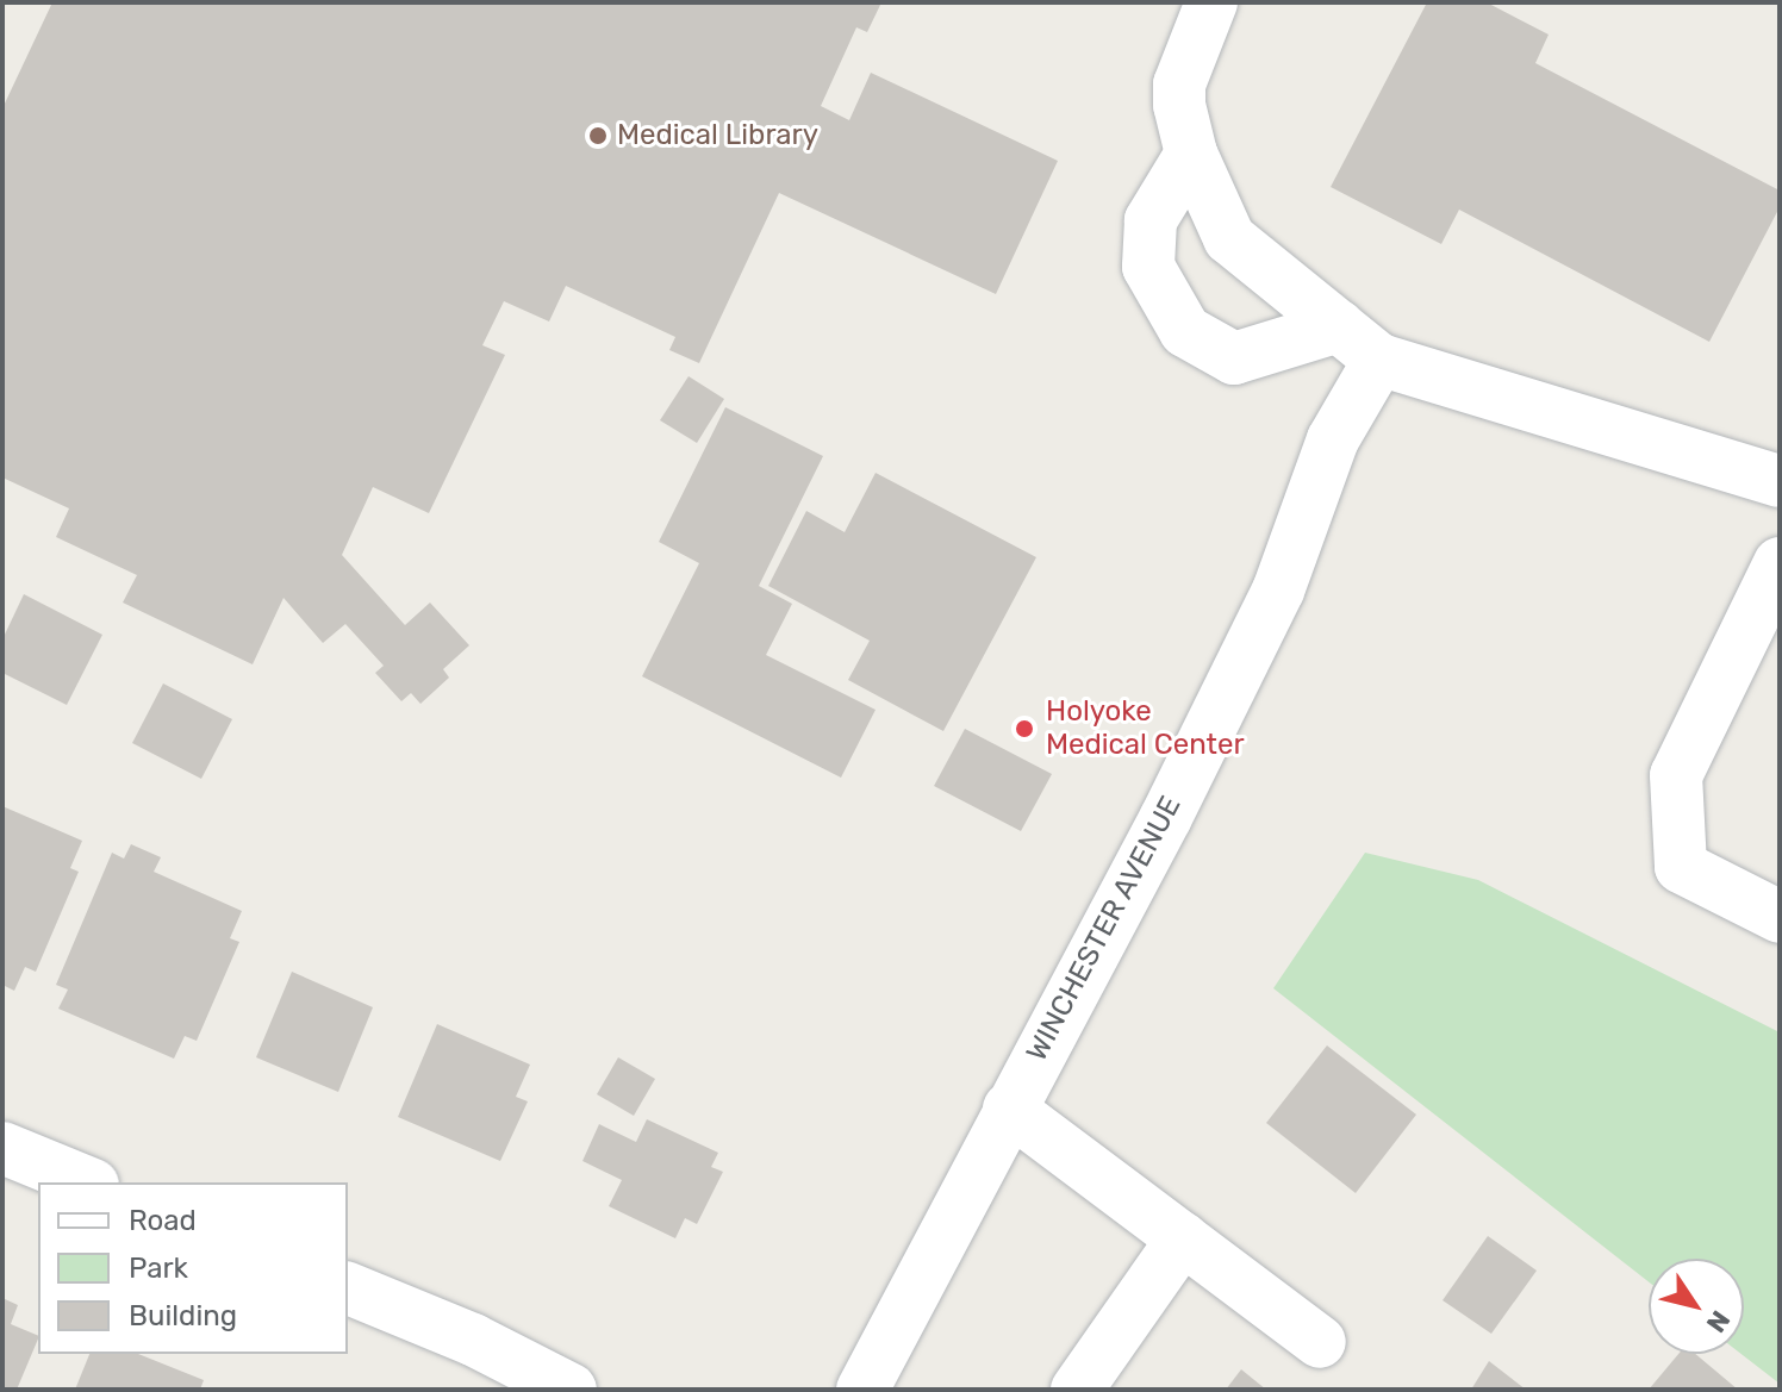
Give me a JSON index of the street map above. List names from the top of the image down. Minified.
{"streets":{"street":["WINCHESTER AVENUE"]},"places":["Medical Library","Holyoke Medical Center"],"legend":["Road","Park","Building"],"north":"bottom right"}
